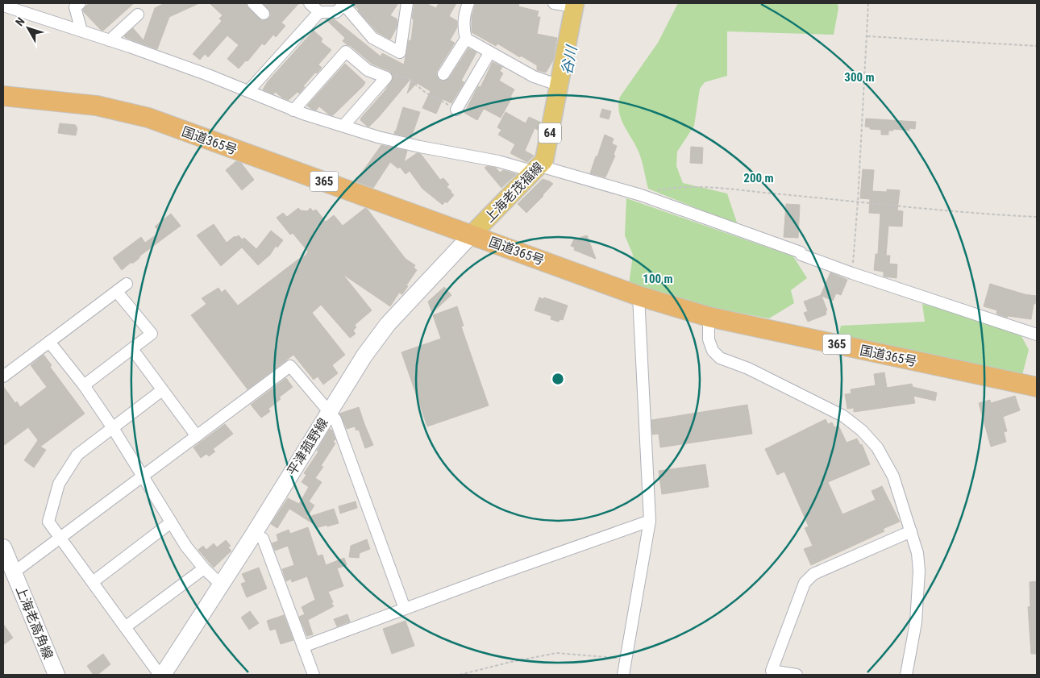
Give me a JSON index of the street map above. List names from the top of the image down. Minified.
{"streets":{"highway":["国道365号","365"],"main road":["64","上海老茂福線","平津菰野線","上海老高角線"]},"crossings":[["国道365号","上海老茂福線"],["国道365号","平津菰野線"],["上海老茂福線","平津菰野線"]],"water":["谷川"],"north":"top left","rings":["300 m","200 m","100 m"]}
